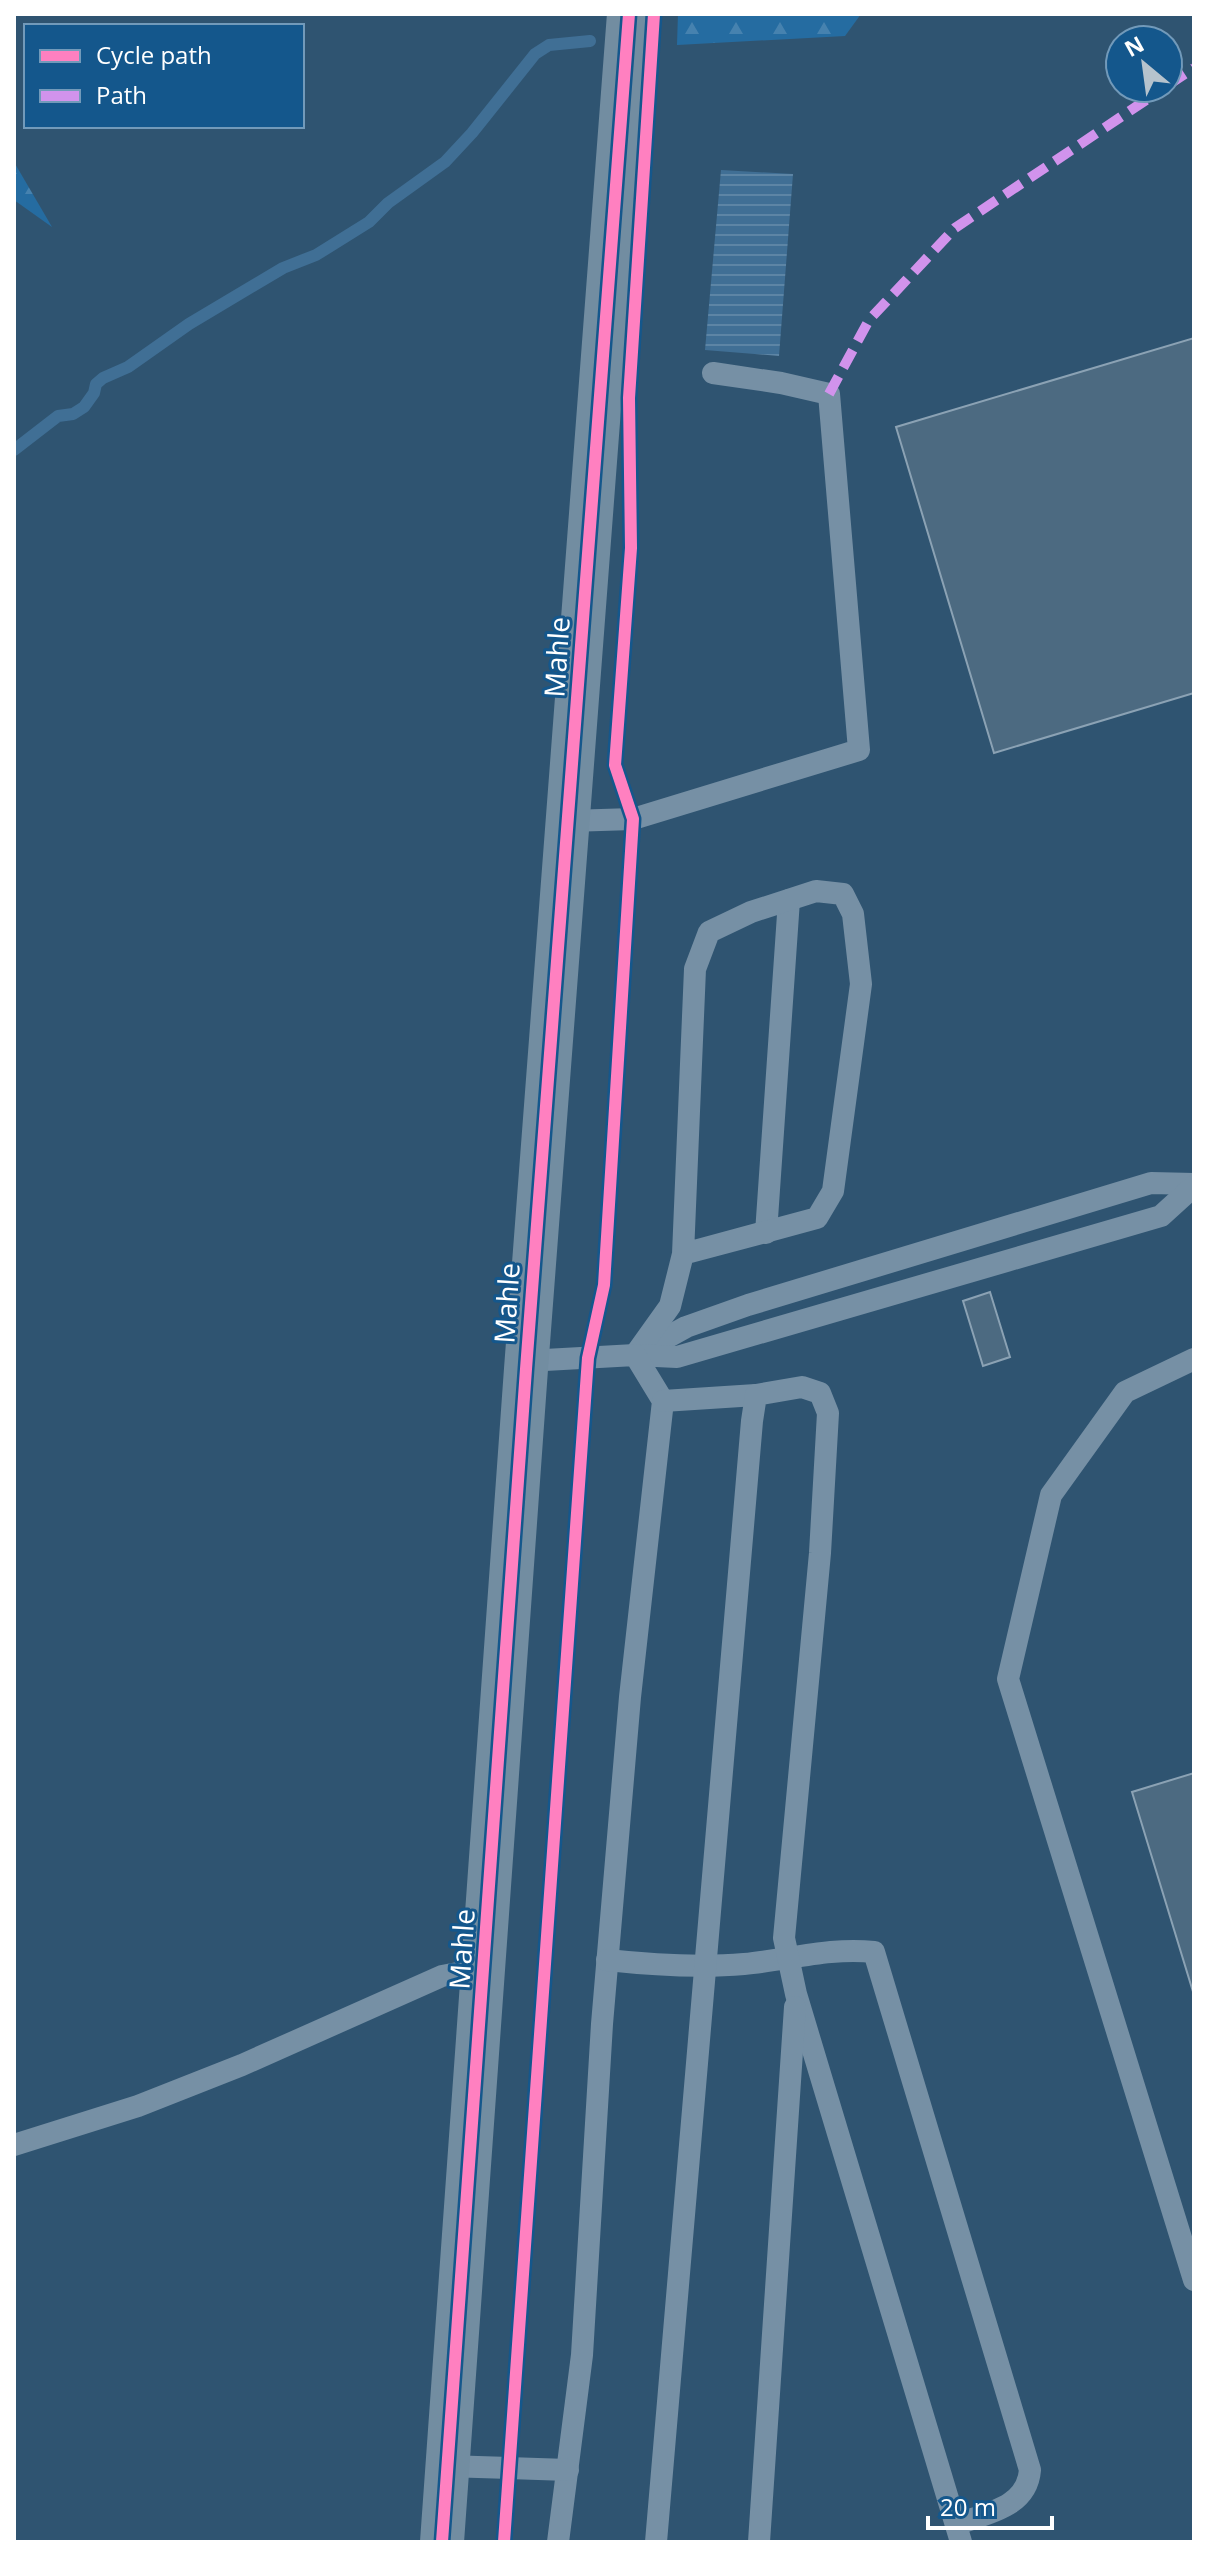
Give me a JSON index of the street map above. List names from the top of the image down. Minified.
{"streets":{"street":["Mahle"]},"legend":["Cycle path","Path"],"scale_bar":"20 m","north":"top left"}
